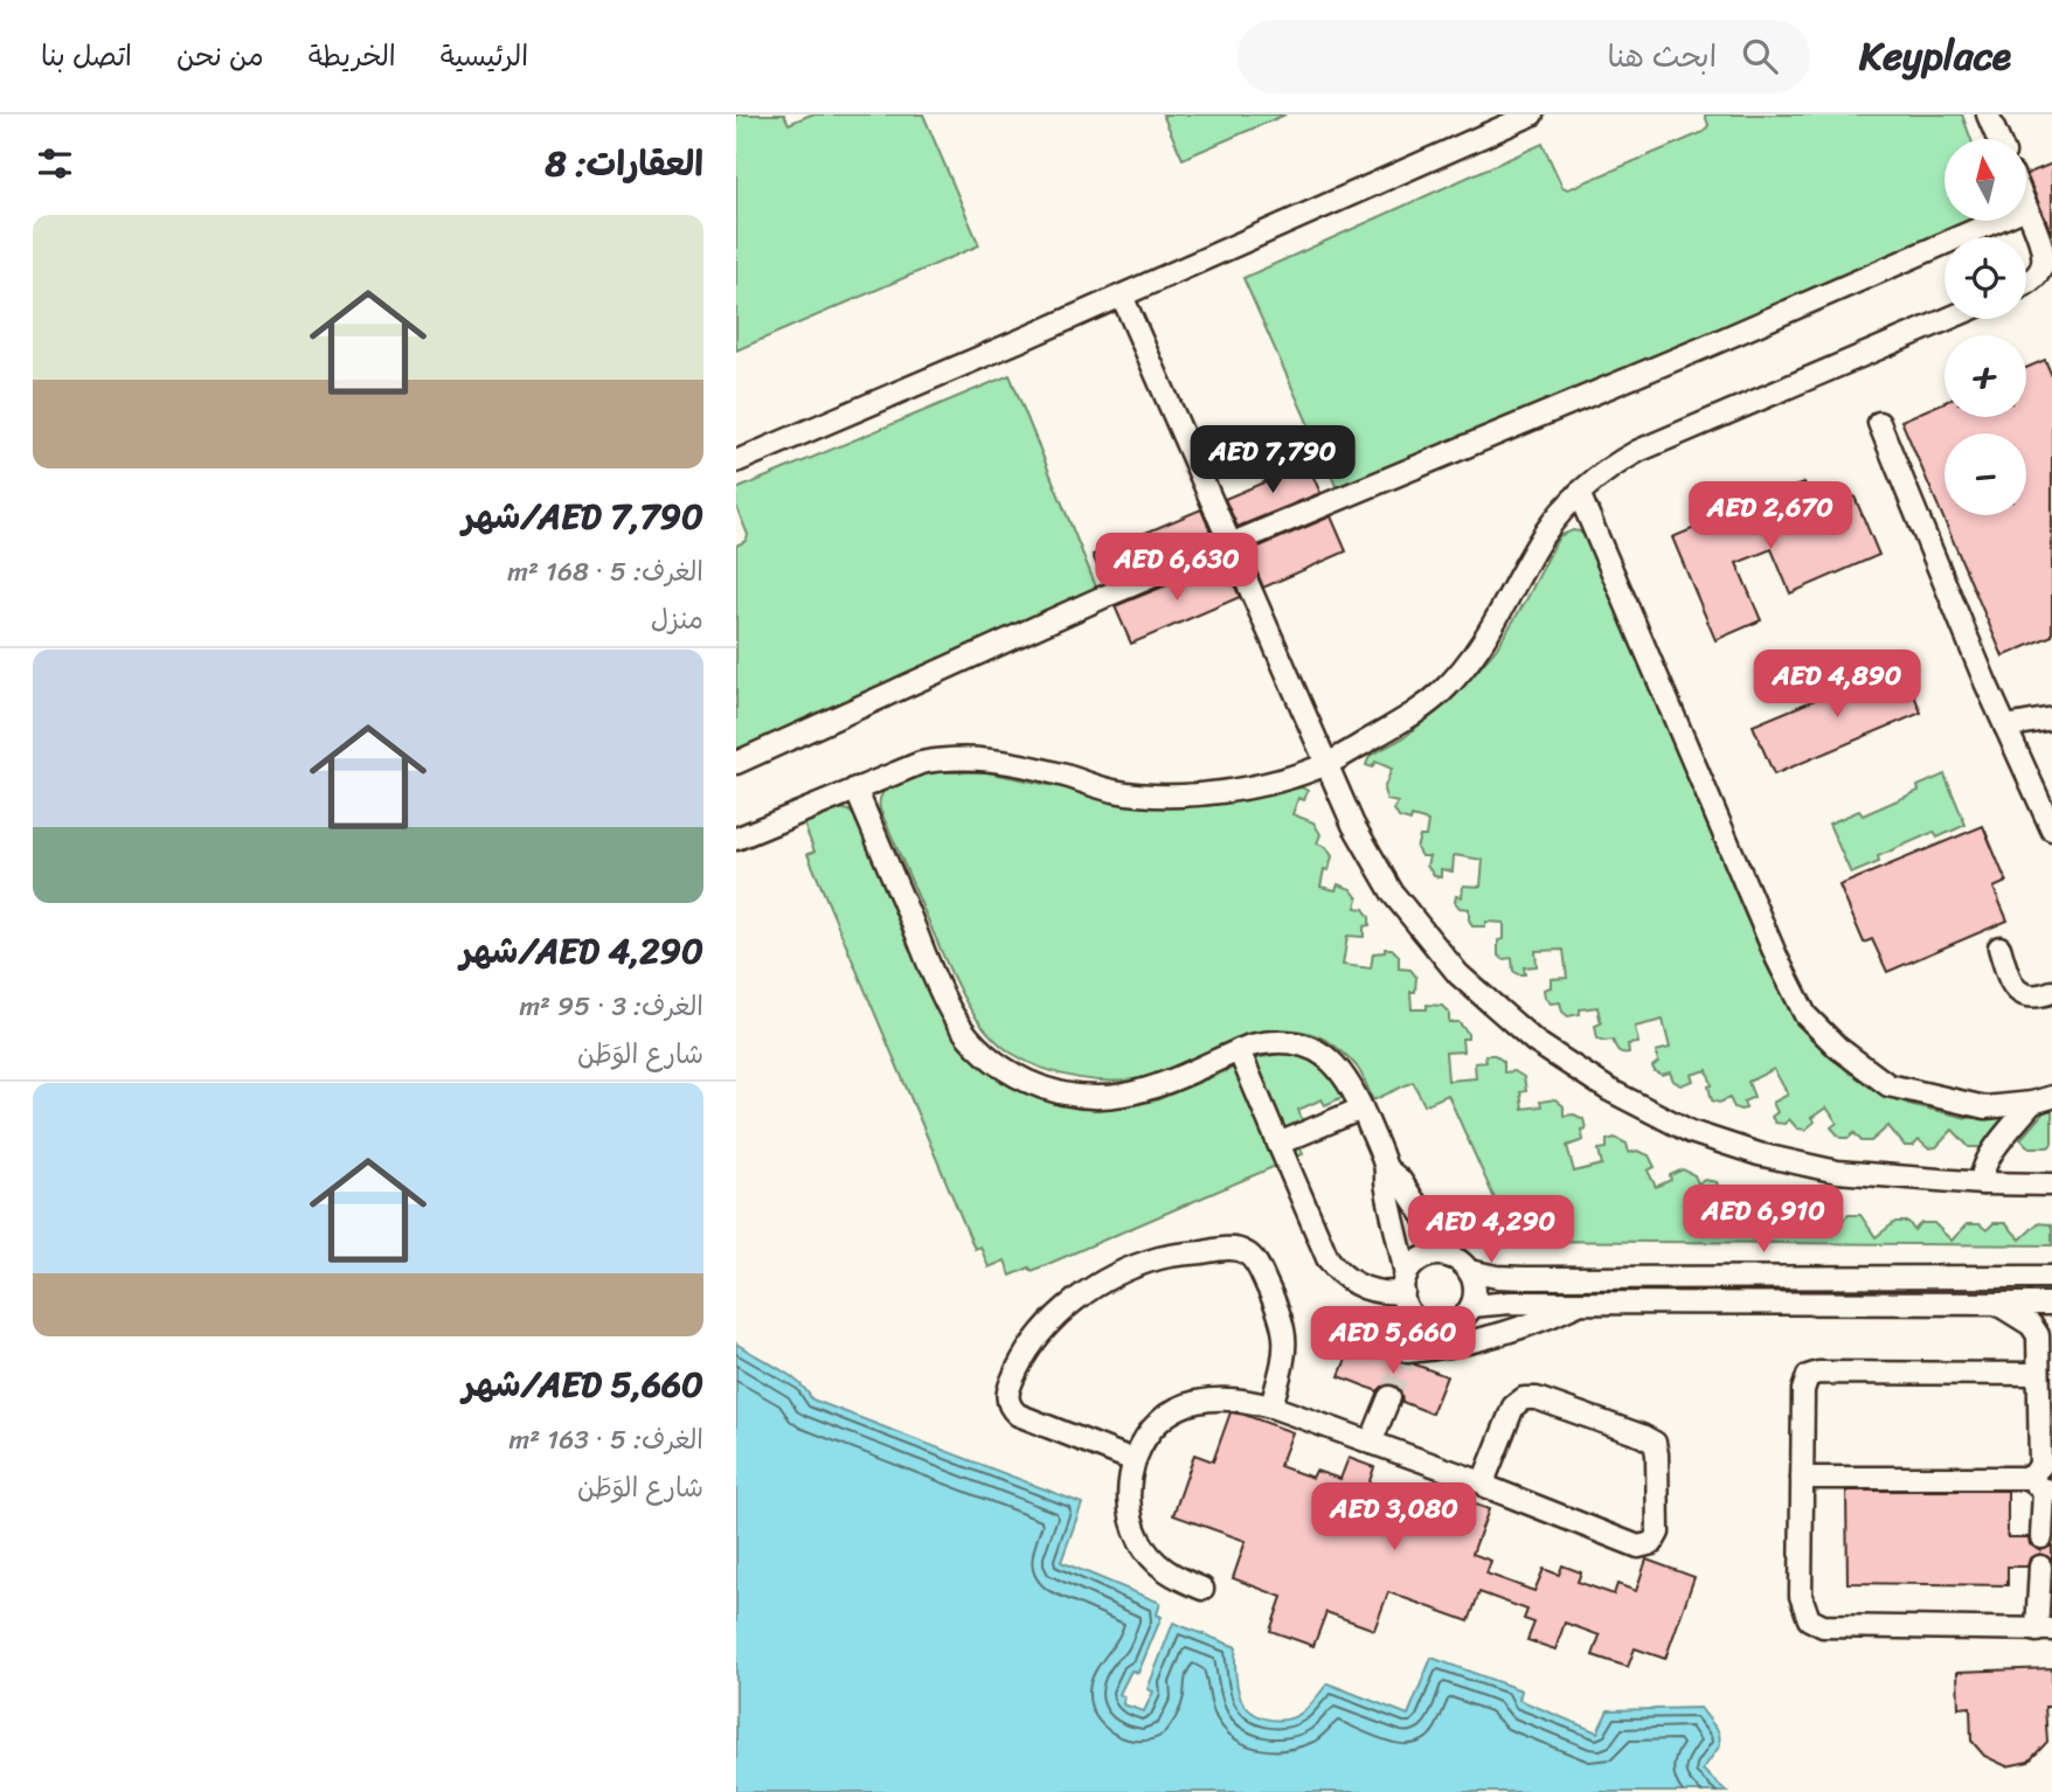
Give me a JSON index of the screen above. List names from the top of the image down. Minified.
{"north":"top","page":{"header":"Keyplace","search":"ابحث هنا","nav":["الرئيسية","الخريطة","من نحن","اتصل بنا"],"heading":"العقارات: 8","map_buttons":["+","−"],"list":[{"name":"AED 7,790/شهر","note":"الغرف: 5 · 168 m² · منزل"},{"name":"AED 4,290/شهر","note":"الغرف: 3 · 95 m² · شارع الوَطَن"},{"name":"AED 5,660/شهر","note":"الغرف: 5 · 163 m² · شارع الوَطَن"}],"price":["AED 7,790","AED 2,670","AED 6,630","AED 4,890","AED 6,910","AED 4,290","AED 5,660","AED 3,080"]}}
